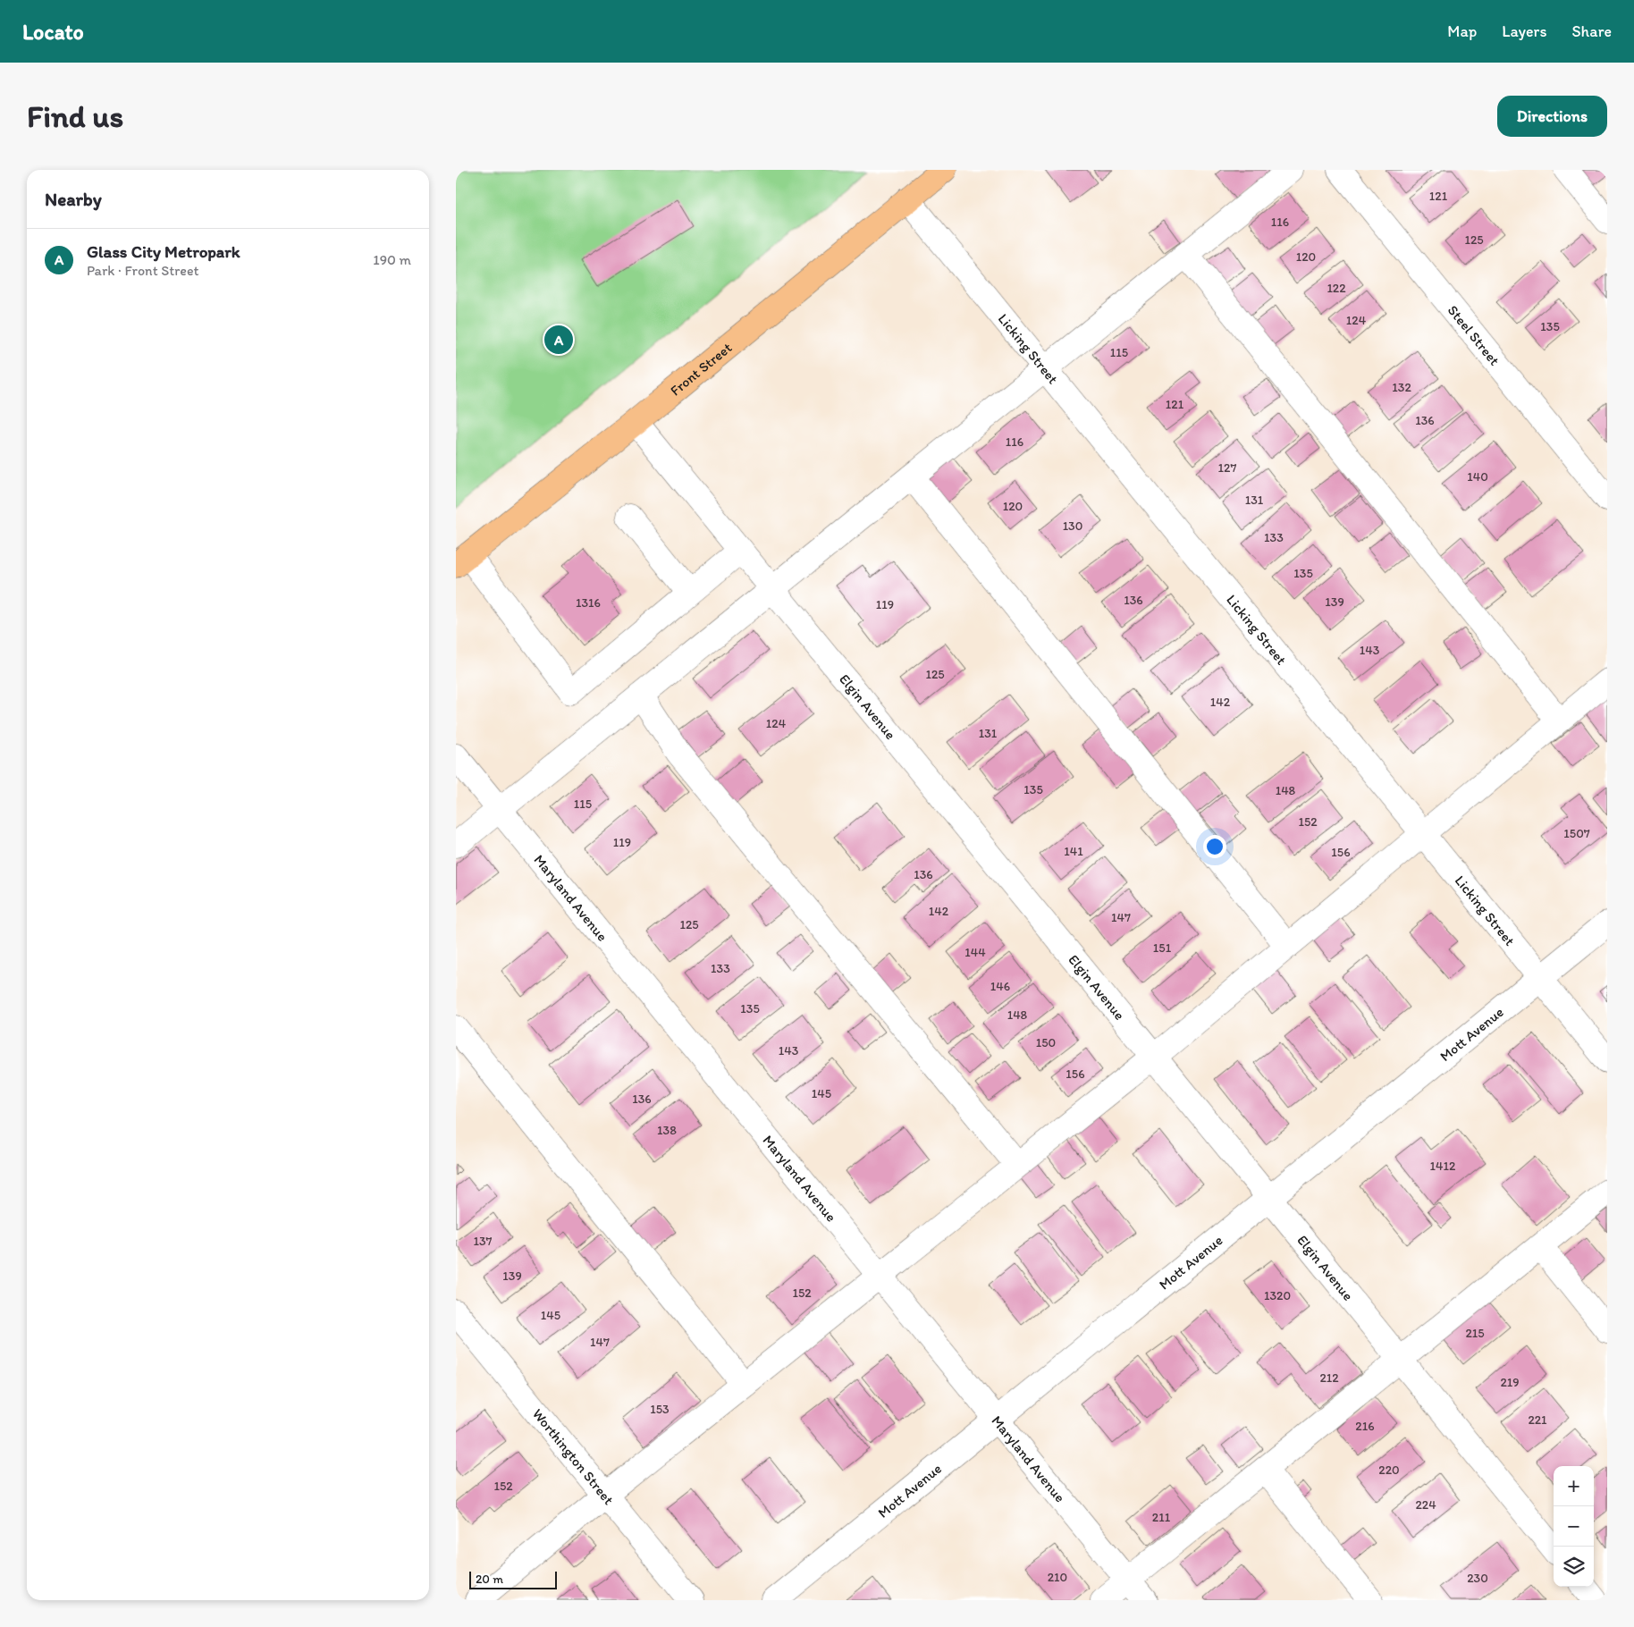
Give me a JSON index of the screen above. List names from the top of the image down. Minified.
{"streets":{"main road":["Front Street"],"street":["Steel Street","Licking Street","Elgin Avenue","Maryland Avenue","Mott Avenue","Worthington Street"]},"crossings":[["Licking Street","Front Street"],["Licking Street","Mott Avenue"],["Front Street","Elgin Avenue"],["Elgin Avenue","Mott Avenue"],["Maryland Avenue","Mott Avenue"]],"house_numbers":["121","116","125","120","122","124","135","115","132","121","136","116","127","140","131","120","130","133","135","136","139","1316","119","143","125","142","124","131","135","148","115","152","1507","119","141","156","136","142","147","125","151","144","133","146","135","148","150","143","156","145","136","138","1412","137","139","152","1320","145","215","147","212","219","153","221","216","220","152","224","211","210","230"],"scale_bar":"20 m","page":{"header":"Locato","nav":["Map","Layers","Share"],"buttons":"Directions","title":"Find us","heading":"Nearby","list":[{"mark":"A","name":"Glass City Metropark","note":"Park · Front Street","value":"190 m"}],"pins":"A","map_buttons":["+","−"],"scale":"20 m"}}
